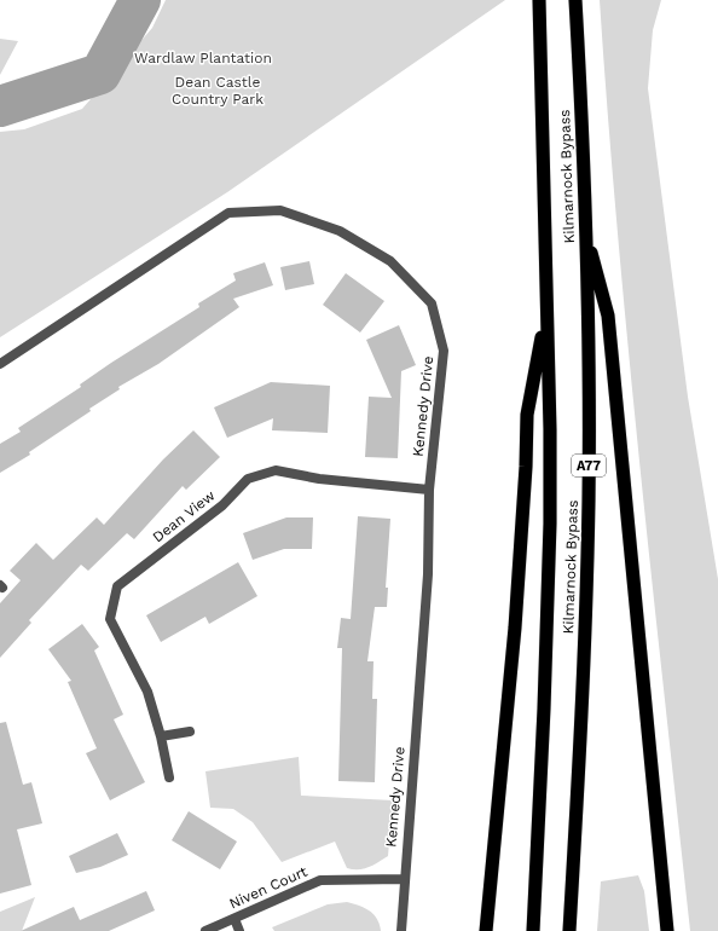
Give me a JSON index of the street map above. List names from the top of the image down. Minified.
{"streets":{"highway":["Kilmarnock Bypass","A77"],"street":["Kennedy Drive","Dean View","Niven Court"]},"crossings":[["Kilmarnock Bypass","A77"],["Kennedy Drive","Dean View"],["Kennedy Drive","Niven Court"]],"parks":["Wardlaw Plantation","Dean Castle Country Park"]}
